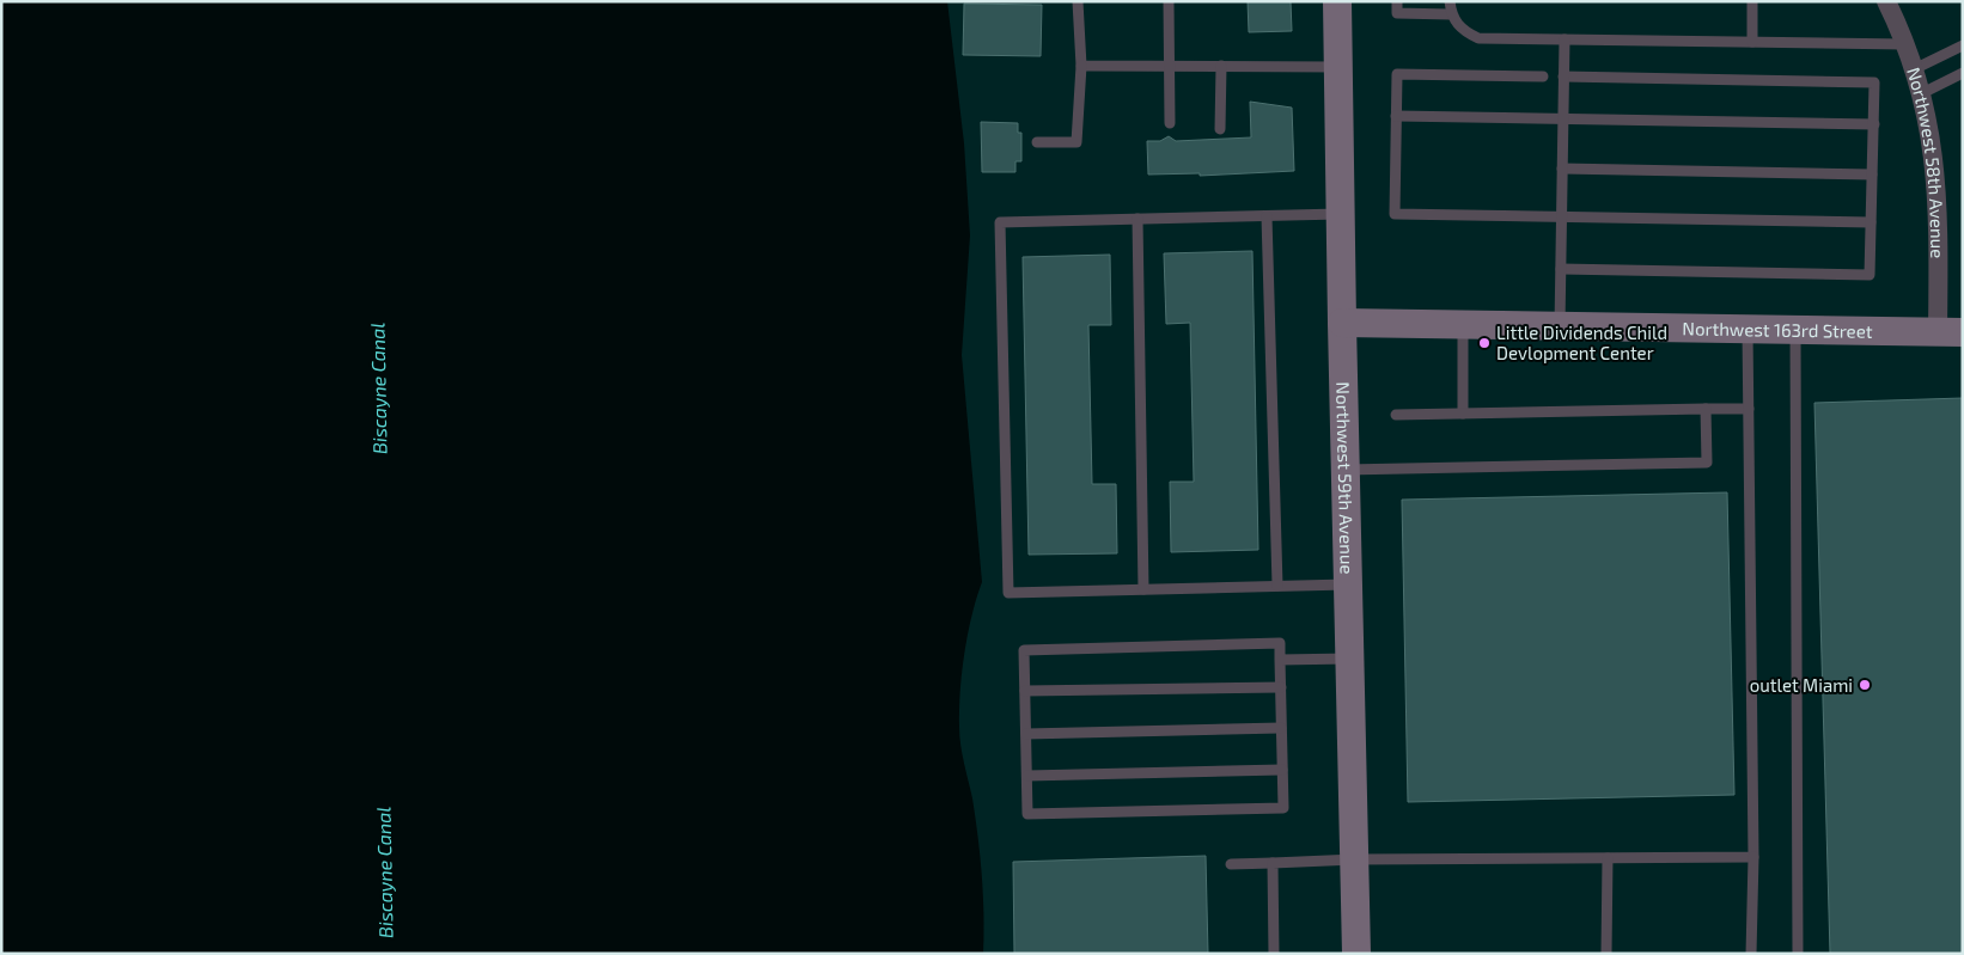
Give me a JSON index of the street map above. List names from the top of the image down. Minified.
{"streets":{"street":["Northwest 58th Avenue","Northwest 163rd Street","Northwest 59th Avenue"]},"crossings":[["Northwest 58th Avenue","Northwest 163rd Street"],["Northwest 163rd Street","Northwest 59th Avenue"]],"water":["Biscayne Canal"],"places":["Little Dividends Child Devlopment Center","outlet Miami"]}
